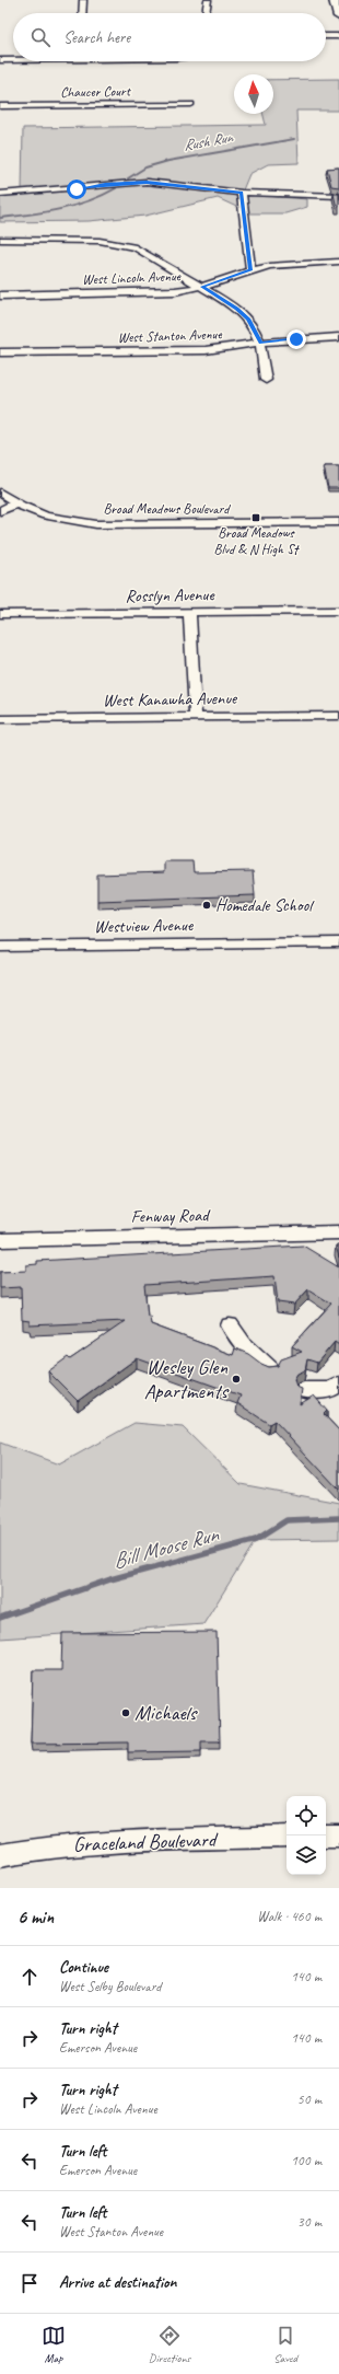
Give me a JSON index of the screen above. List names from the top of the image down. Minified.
{"streets":{"street":["Chaucer Court","West Lincoln Avenue","West Stanton Avenue","Broad Meadows Boulevard","Rosslyn Avenue","West Kanawha Avenue","Westview Avenue","Fenway Road","Graceland Boulevard"]},"water":["Rush Run","Bill Moose Run"],"places":{"transit":["Broad Meadows Blvd & N High St"],"other":["Homedale School","Wesley Glen Apartments","Michaels"]},"north":"top","page":{"search":"Search here","heading":["6 min","Walk · 460 m"],"list":[["Continue","West Selby Boulevard","140 m"],["Turn right","Emerson Avenue","140 m"],["Turn right","West Lincoln Avenue","50 m"],["Turn left","Emerson Avenue","100 m"],["Turn left","West Stanton Avenue","30 m"],"Arrive at destination"],"nav":["Map","Directions","Saved"]}}
